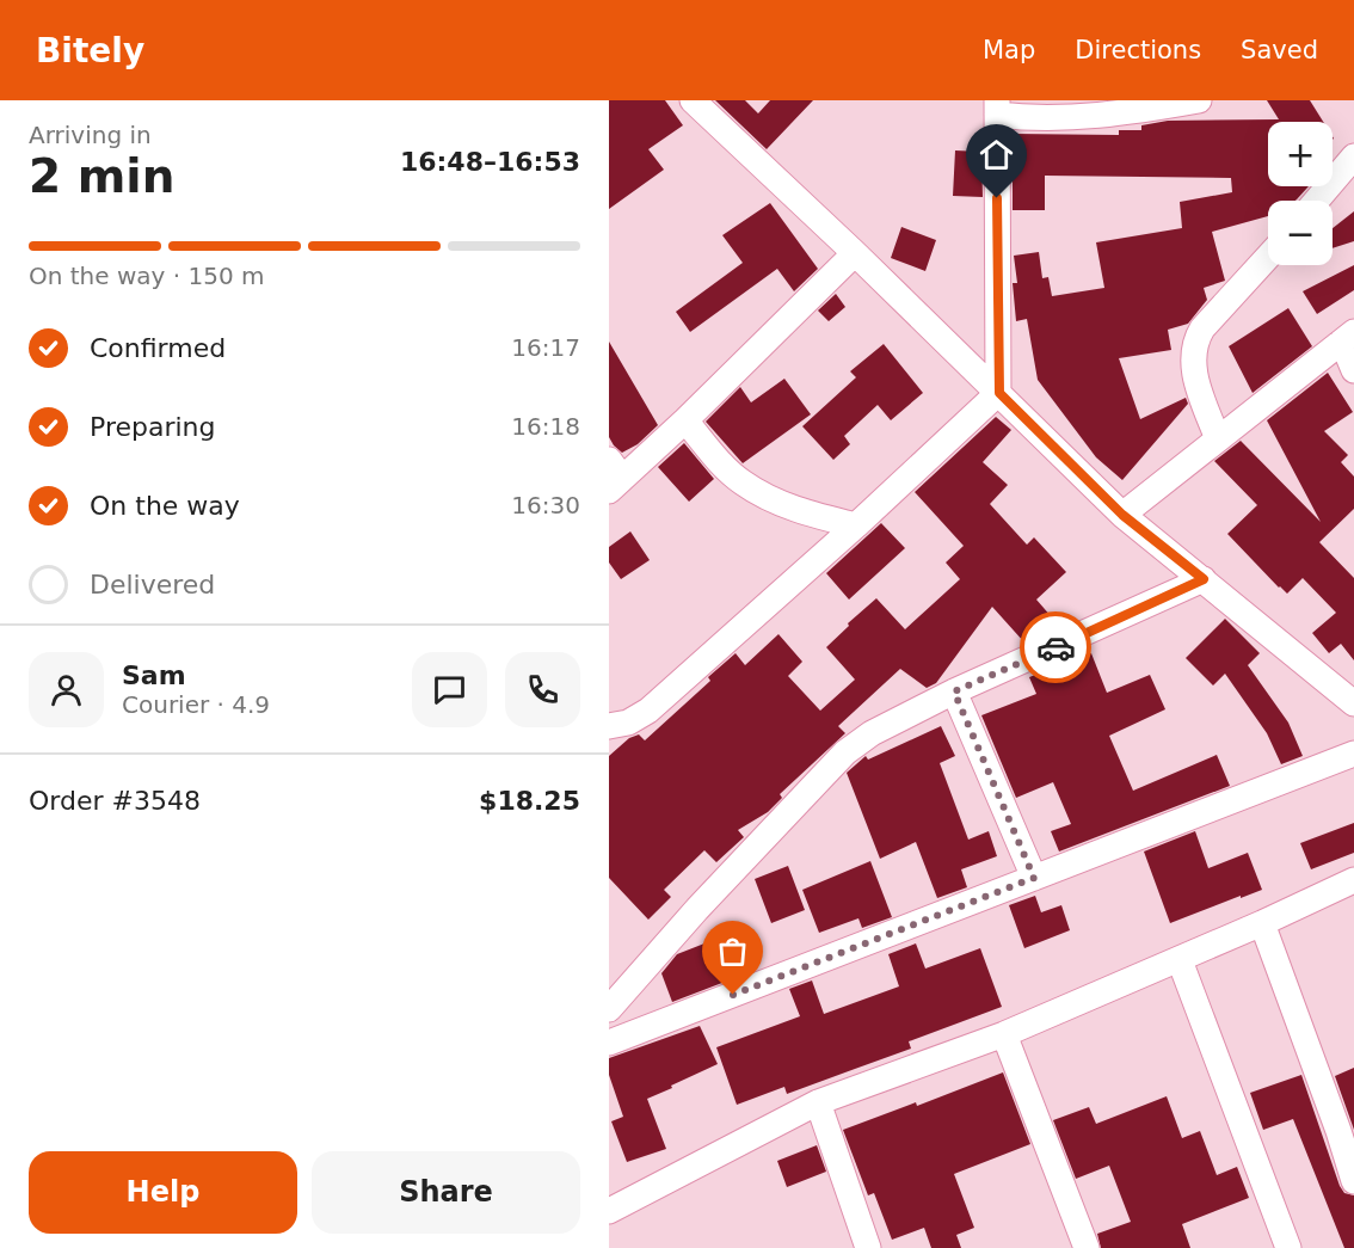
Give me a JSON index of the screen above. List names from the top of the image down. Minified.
{"page":{"header":"Bitely","nav":["Map","Directions","Saved"],"heading":["2 min","Arriving in","16:48–16:53"],"panel":["Sam","Courier · 4.9","Order #3548","$18.25"],"map_buttons":["+","−"],"bar":"On the way · 150 m","list":[["Confirmed","16:17"],["Preparing","16:18"],["On the way","16:30"],"Delivered"],"buttons":["Help","Share"]}}
